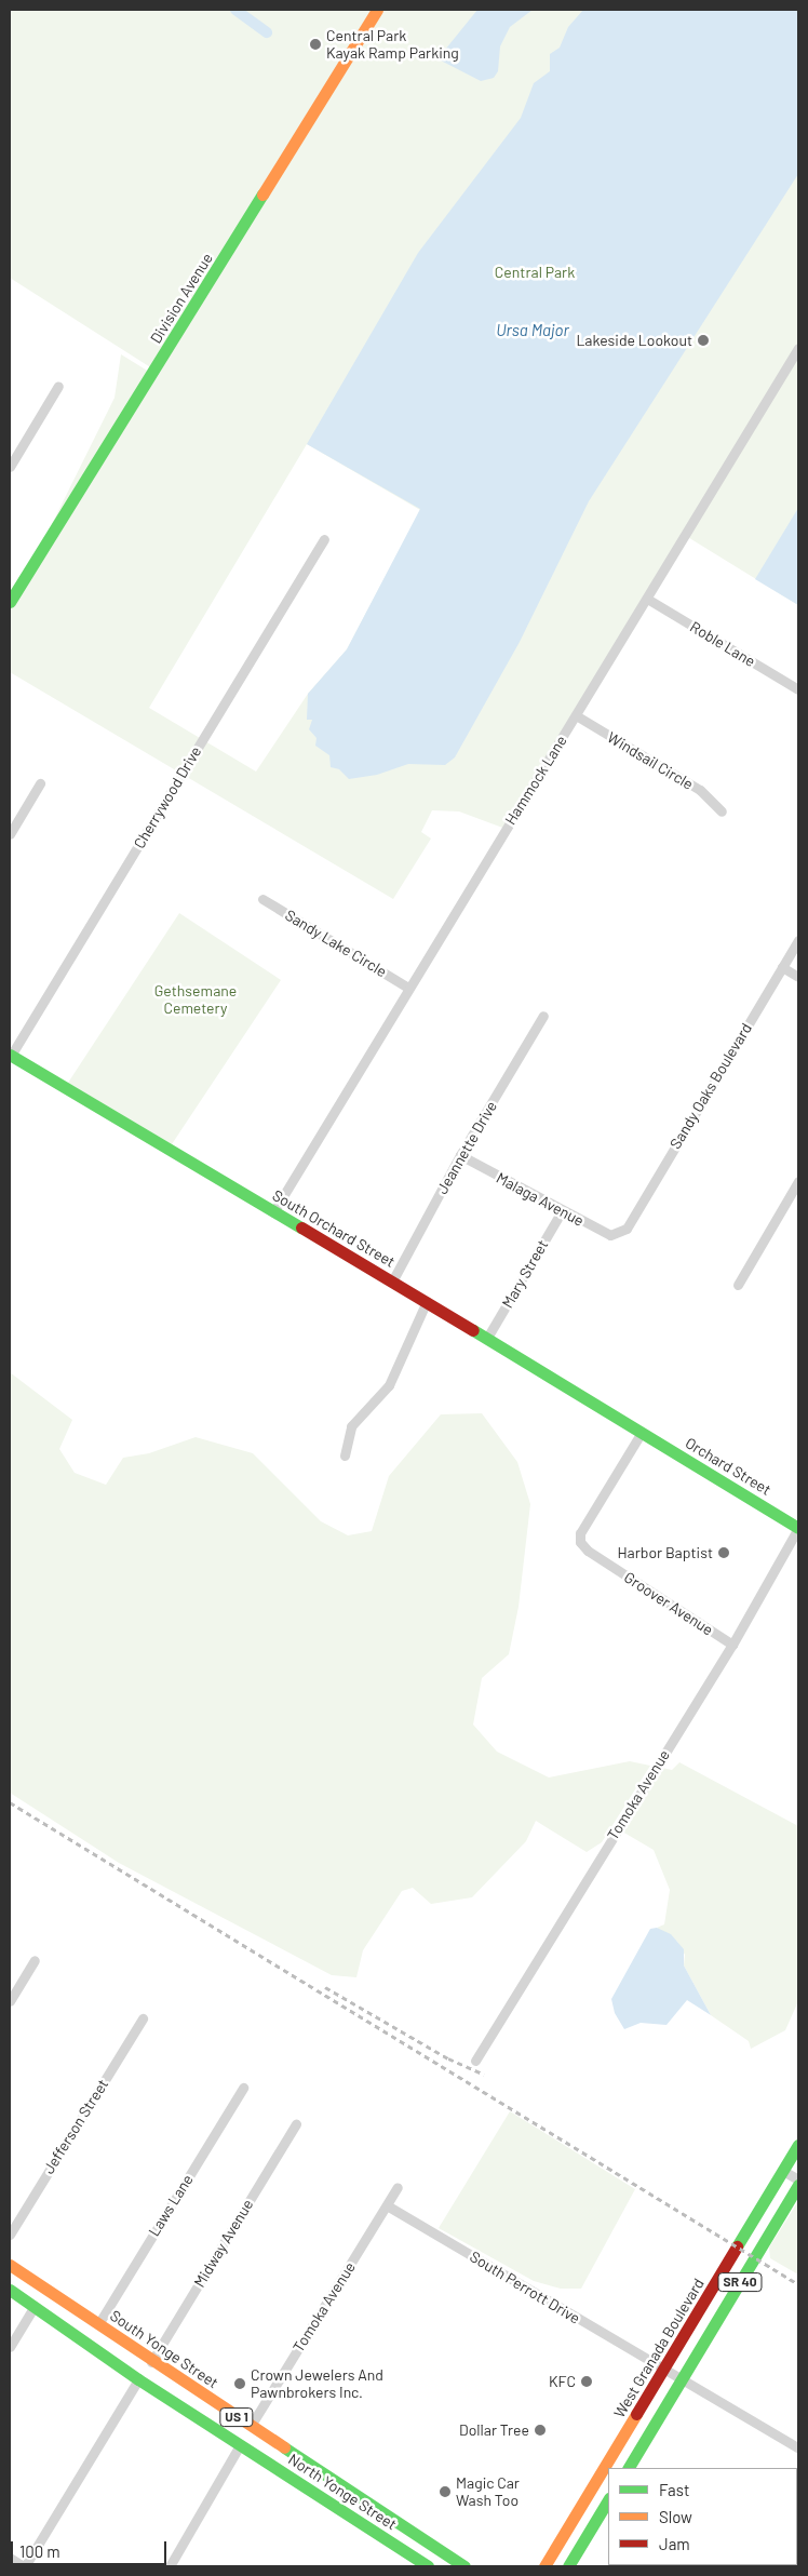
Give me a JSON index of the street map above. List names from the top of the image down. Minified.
{"streets":{"main road":["Division Avenue","South Orchard Street","Orchard Street","SR 40","West Granada Boulevard","South Yonge Street","US 1","North Yonge Street"],"street":["Roble Lane","Windsail Circle","Hammock Lane","Cherrywood Drive","Sandy Lake Circle","Sandy Oaks Boulevard","Jeannette Drive","Malaga Avenue","Mary Street","Groover Avenue","Tomoka Avenue","Jefferson Street","Laws Lane","Midway Avenue","South Perrott Drive"]},"crossings":[["Roble Lane","Hammock Lane"],["Windsail Circle","Hammock Lane"],["Hammock Lane","Sandy Lake Circle"],["Hammock Lane","South Orchard Street"],["Cherrywood Drive","South Orchard Street"],["Sandy Oaks Boulevard","Malaga Avenue"],["Jeannette Drive","Malaga Avenue"],["Jeannette Drive","South Orchard Street"],["Malaga Avenue","Mary Street"],["South Orchard Street","Mary Street"],["South Orchard Street","Orchard Street"],["South Orchard Street","Groover Avenue"],["Orchard Street","Groover Avenue"],["Orchard Street","Tomoka Avenue"],["Groover Avenue","Tomoka Avenue"],["Tomoka Avenue","South Perrott Drive"],["Tomoka Avenue","South Yonge Street"],["Laws Lane","South Yonge Street"],["Midway Avenue","South Yonge Street"],["SR 40","South Perrott Drive"],["South Perrott Drive","West Granada Boulevard"],["US 1","North Yonge Street"]],"water":["Ursa Major"],"parks":["Central Park","Gethsemane Cemetery"],"places":["Central Park Kayak Ramp Parking","Lakeside Lookout","Harbor Baptist","KFC","Crown Jewelers And Pawnbrokers Inc.","Dollar Tree","Magic Car Wash Too"],"legend":["Fast","Slow","Jam"],"scale_bar":"100 m"}
